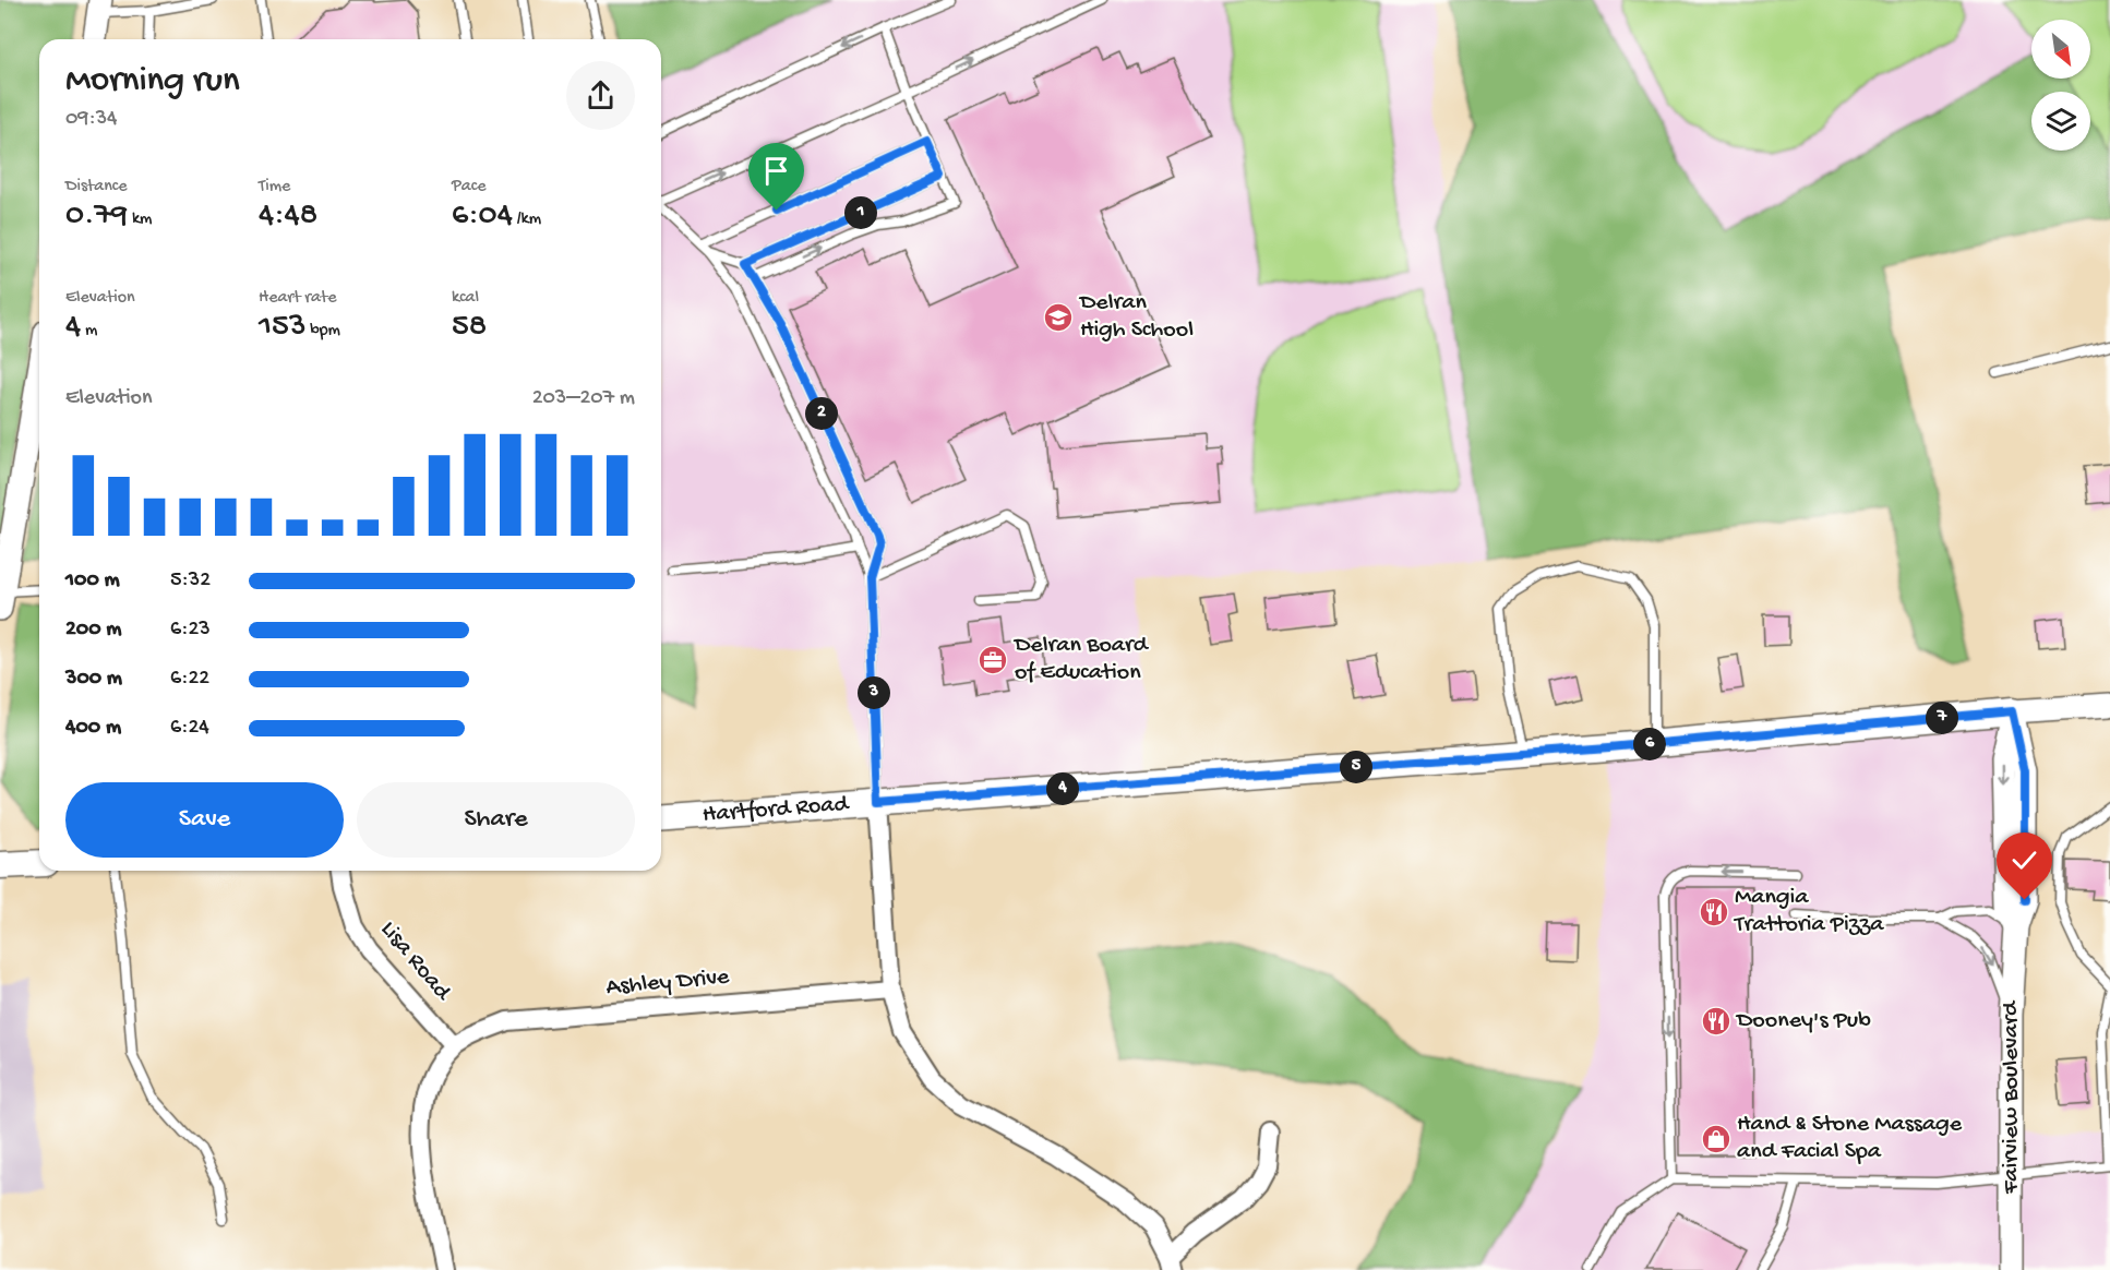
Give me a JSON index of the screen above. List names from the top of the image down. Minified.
{"streets":{"main road":["Hartford Road"],"street":["Lisa Road","Ashley Drive","Fairview Boulevard"]},"crossings":[["Hartford Road","Fairview Boulevard"],["Lisa Road","Ashley Drive"]],"places":{"school or university":["Delran High School"],"office":["Delran Board of Education"],"restaurant":["Mangia Trattoria Pizza","Dooney's Pub"],"shop":["Hand & Stone Massage and Facial Spa"]},"north":"bottom right","page":{"heading":["Morning run","09:34"],"stats":[["Distance","0.79 km"],["Time","4:48"],["Pace","6:04 /km"],["Elevation","4 m"],["Heart rate","153 bpm"],["kcal","58"]],"pins":["1","2","3","7","6","5","4"],"chart":["Elevation","203–207 m"],"list":[{"name":"100 m","note":"5:32"},{"name":"200 m","note":"6:23"},{"name":"300 m","note":"6:22"},{"name":"400 m","note":"6:24"}],"buttons":["Save","Share"]}}
